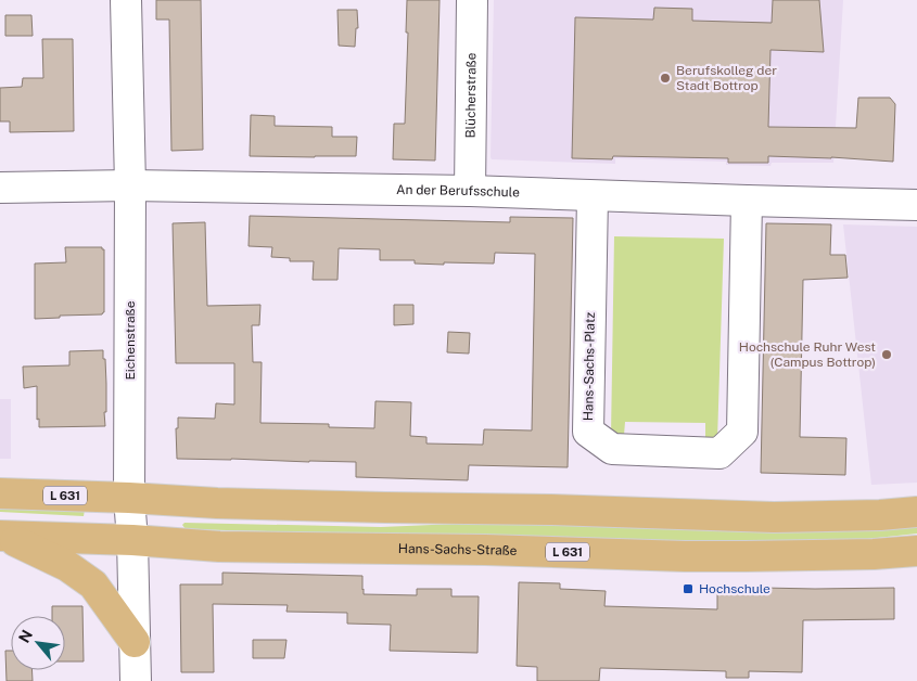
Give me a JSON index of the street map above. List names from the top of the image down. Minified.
{"streets":{"main road":["L 631","Hans-Sachs-Straße"],"street":["Blücherstraße","An der Berufsschule","Eichenstraße","Hans-Sachs-Platz"]},"crossings":[["Blücherstraße","An der Berufsschule"],["An der Berufsschule","Eichenstraße"],["An der Berufsschule","Hans-Sachs-Platz"],["Eichenstraße","L 631"],["Eichenstraße","Hans-Sachs-Straße"]],"places":{"other":["Berufskolleg der Stadt Bottrop","Hochschule Ruhr West (Campus Bottrop)"],"transit":["Hochschule"]},"north":"top left"}
